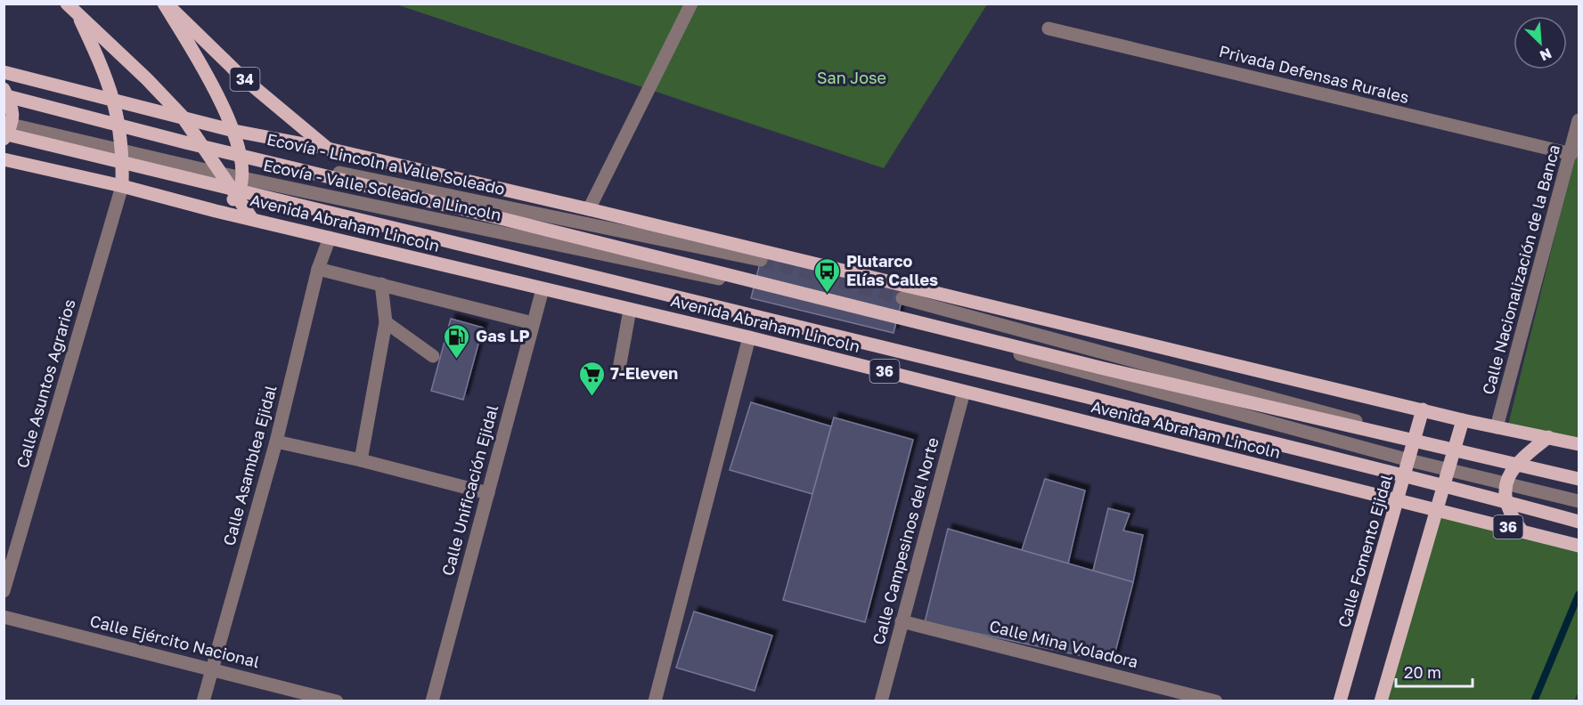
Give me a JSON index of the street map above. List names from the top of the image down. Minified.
{"streets":{"main road":["34","Avenida Abraham Lincoln","36","Calle Fomento Ejidal"],"street":["Privada Defensas Rurales","Ecovía - Lincoln a Valle Soleado","Ecovía - Valle Soleado a Lincoln","Calle Nacionalización de la Banca","Calle Asuntos Agrarios","Calle Asamblea Ejidal","Calle Unificación Ejidal","Calle Campesinos del Norte","Calle Ejército Nacional","Calle Mina Voladora"]},"crossings":[["Privada Defensas Rurales","Calle Nacionalización de la Banca"],["Ecovía - Valle Soleado a Lincoln","36"],["Avenida Abraham Lincoln","Calle Asuntos Agrarios"],["Avenida Abraham Lincoln","Calle Asamblea Ejidal"],["Avenida Abraham Lincoln","Calle Unificación Ejidal"],["Avenida Abraham Lincoln","Calle Campesinos del Norte"],["Avenida Abraham Lincoln","Calle Fomento Ejidal"],["Calle Asamblea Ejidal","Calle Ejército Nacional"],["Calle Campesinos del Norte","Calle Mina Voladora"]],"parks":["San Jose"],"places":{"bus stop":["Plutarco Elías Calles"],"fuel station":["Gas LP"],"supermarket":["7-Eleven"]},"scale_bar":"20 m","north":"bottom right"}
